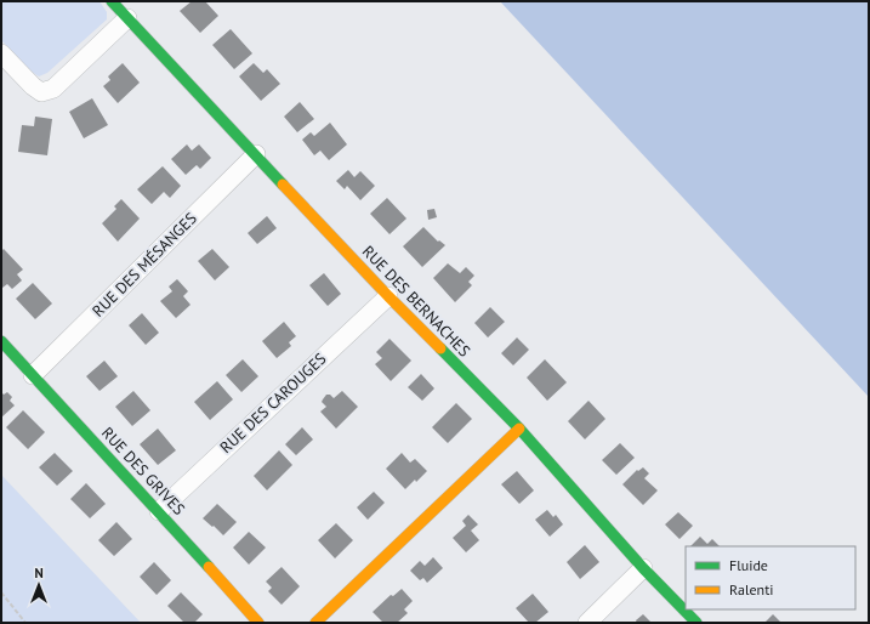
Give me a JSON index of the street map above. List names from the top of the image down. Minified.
{"streets":{"street":["RUE DES MÉSANGES","RUE DES BERNACHES","RUE DES CAROUGES","RUE DES GRIVES"]},"crossings":[["RUE DES MÉSANGES","RUE DES BERNACHES"],["RUE DES MÉSANGES","RUE DES GRIVES"],["RUE DES BERNACHES","RUE DES CAROUGES"],["RUE DES CAROUGES","RUE DES GRIVES"]],"legend":["Fluide","Ralenti"],"north":"top"}
